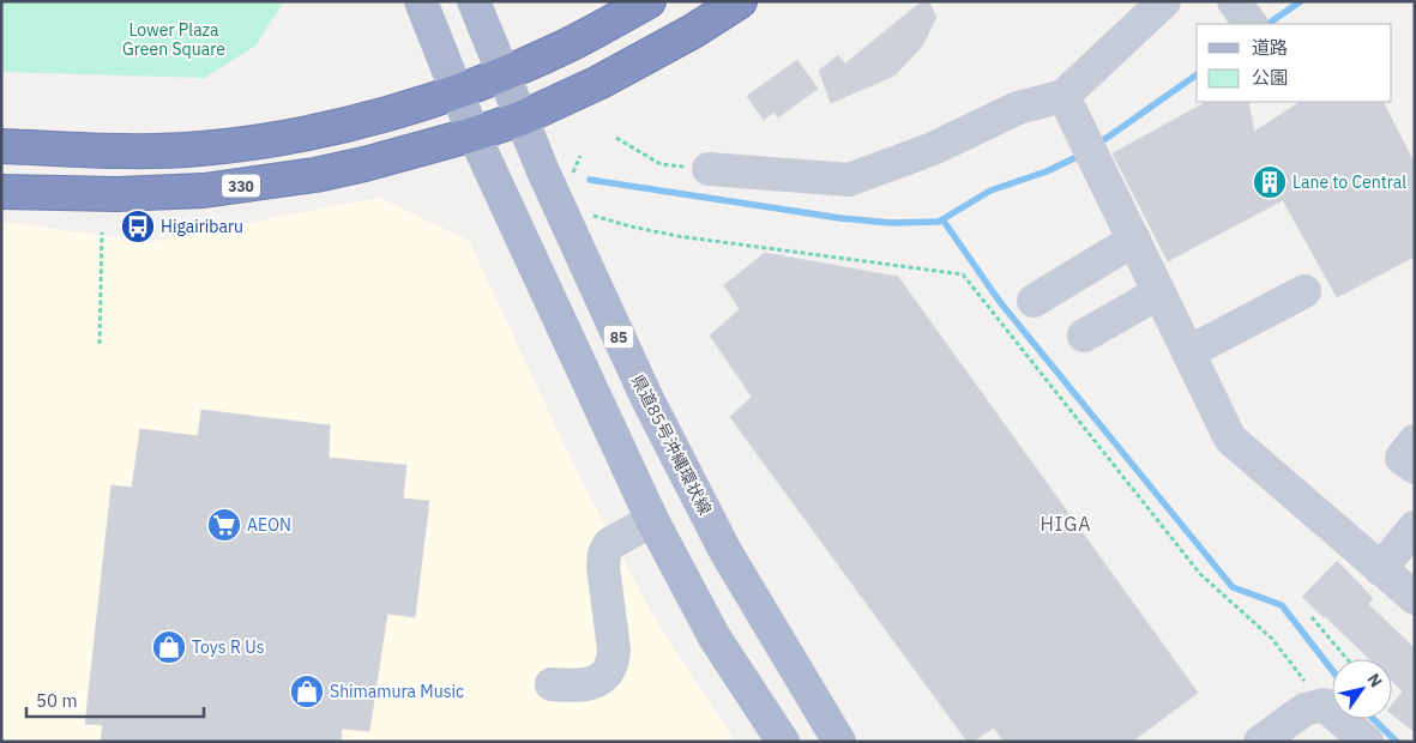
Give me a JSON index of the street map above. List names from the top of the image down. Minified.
{"streets":{"highway":["330"],"main road":["85","県道85号沖縄環状線"]},"crossings":[["330","県道85号沖縄環状線"]],"districts":["HIGA"],"parks":["Lower Plaza Green Square"],"places":{"building":["Lane to Central"],"bus stop":["Higairibaru"],"supermarket":["AEON"],"shop":["Toys R Us","Shimamura Music"]},"legend":["道路","公園"],"scale_bar":"50 m","north":"top right"}
